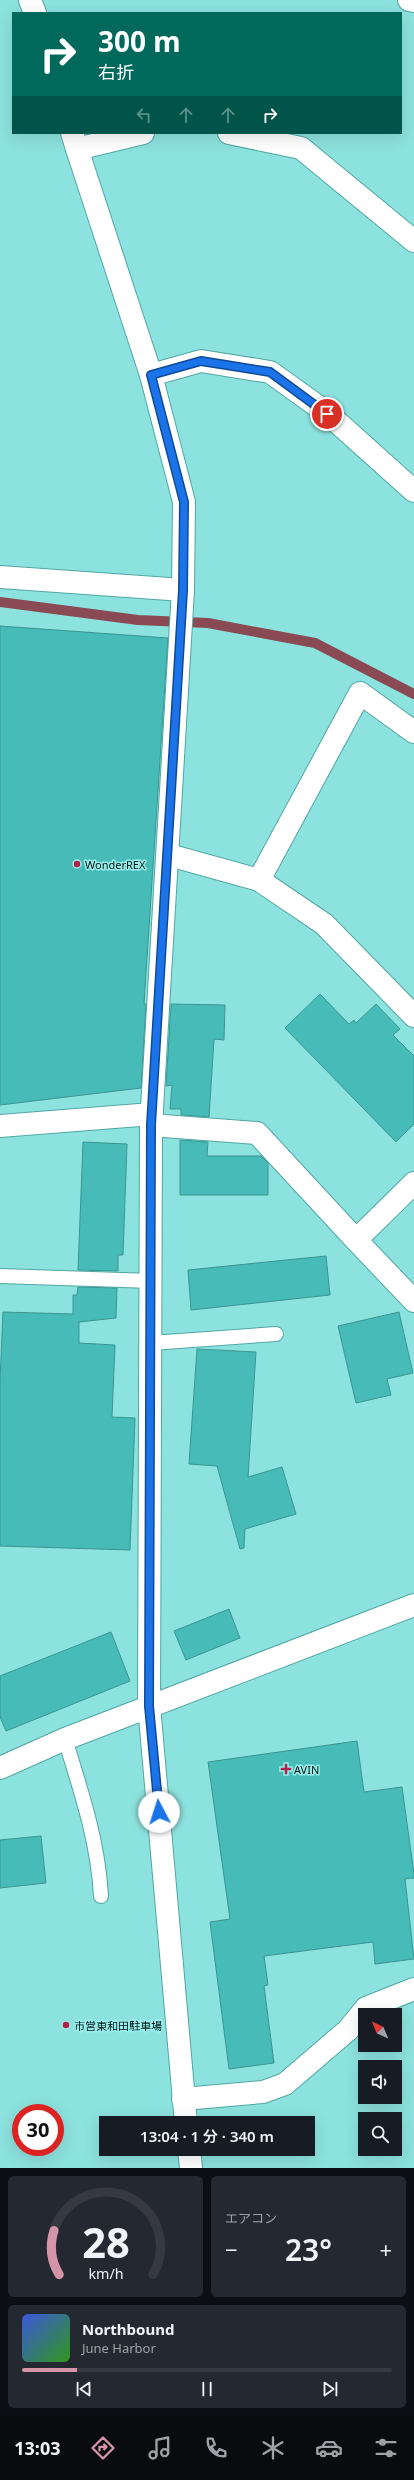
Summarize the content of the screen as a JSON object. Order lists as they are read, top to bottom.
{
  "places": {
    "other": ["WonderREX", "市営東和田駐車場"],
    "health": ["AVIN"]
  },
  "north": "top left",
  "page": {
    "turn": ["300 m", "右折"],
    "limit": "30",
    "trip": "13:04 · 1 分 · 340 m",
    "tile": "エアコン",
    "heat": ["−", "23°", "+"],
    "song": ["Northbound", "June Harbor"],
    "tabs": "13:03",
    "gauge": ["28", "km/h"]
  }
}
